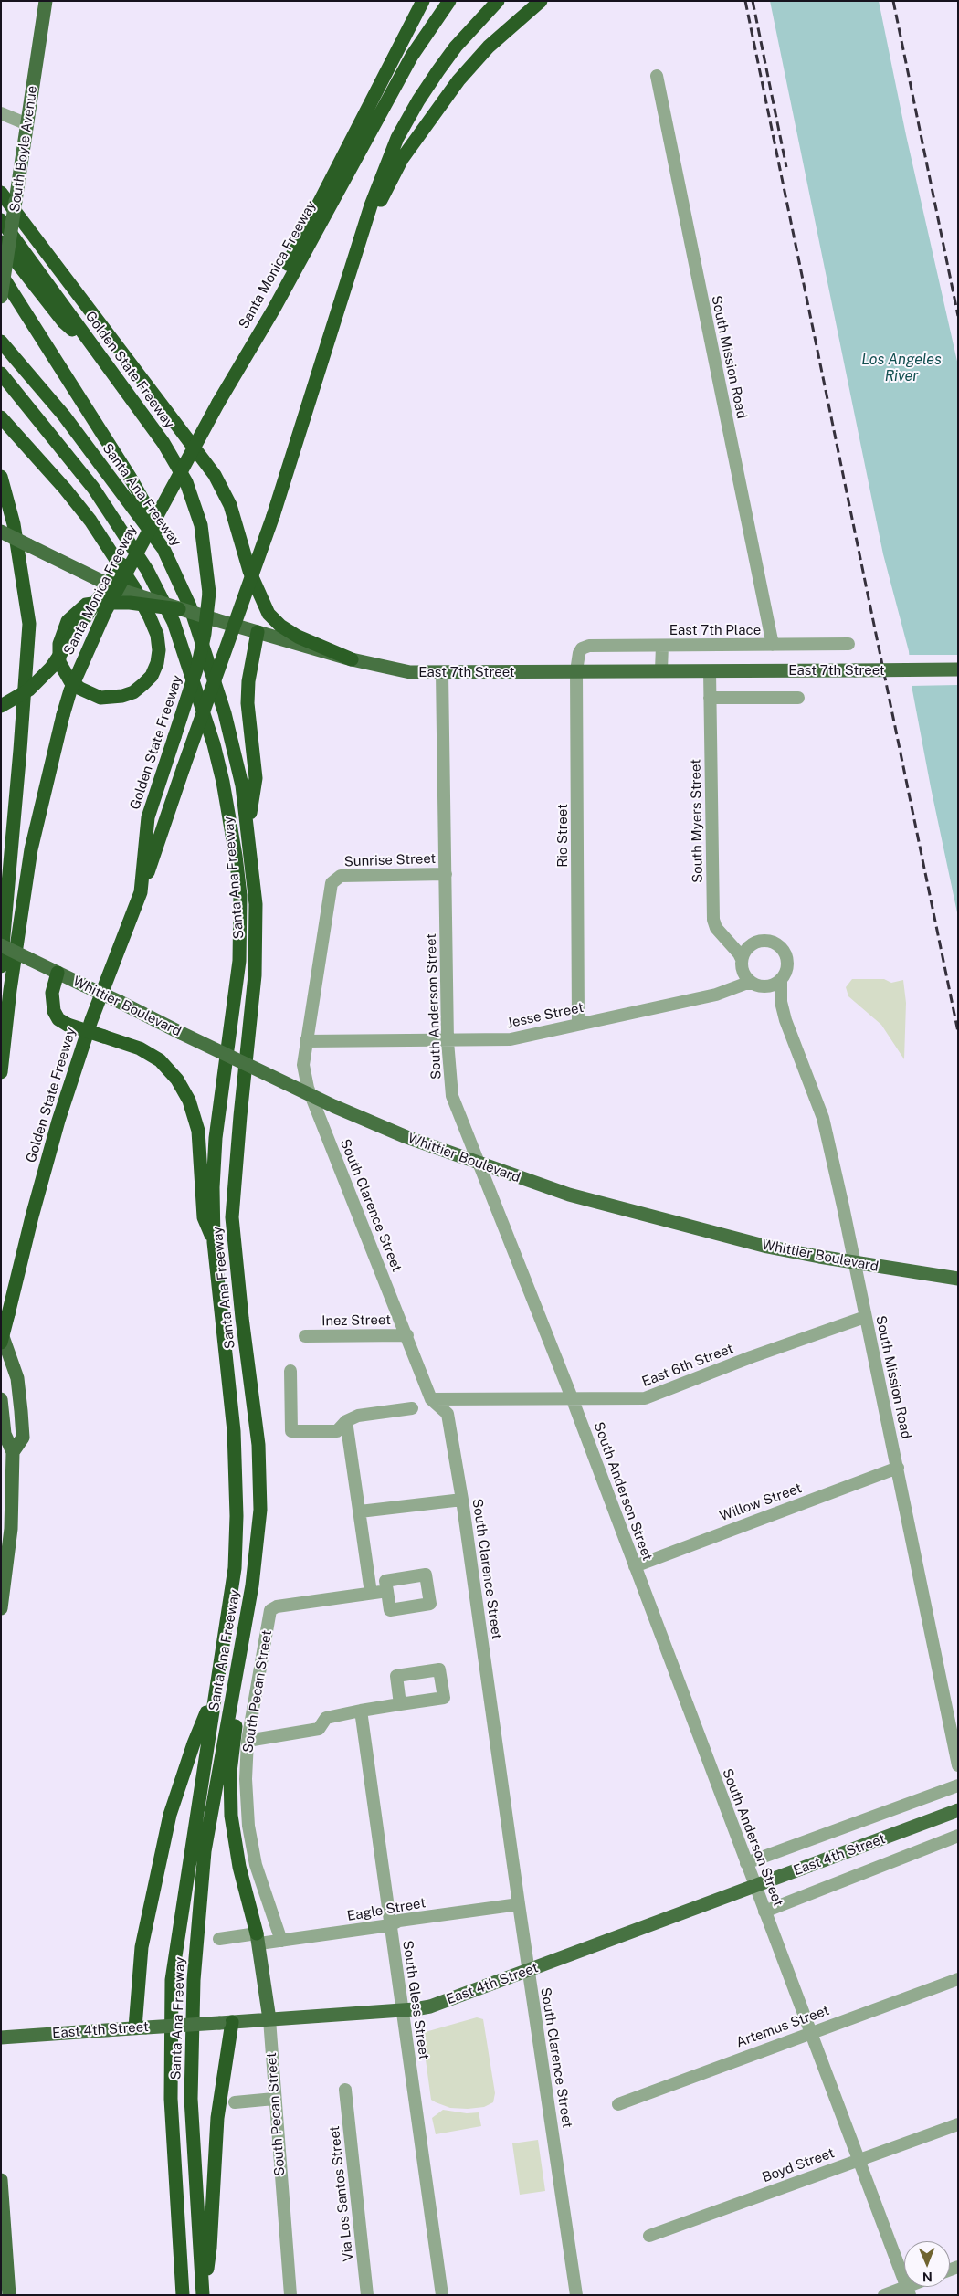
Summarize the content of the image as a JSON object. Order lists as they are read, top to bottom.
{
  "streets": {
    "highway": ["Santa Monica Freeway", "Golden State Freeway", "Santa Ana Freeway"],
    "main road": [
      "South Boyle Avenue",
      "East 7th Street",
      "Whittier Boulevard",
      "South Pecan Street",
      "East 4th Street"
    ],
    "street": [
      "South Mission Road",
      "East 7th Place",
      "South Myers Street",
      "Rio Street",
      "Sunrise Street",
      "South Anderson Street",
      "Jesse Street",
      "South Clarence Street",
      "Inez Street",
      "East 6th Street",
      "Willow Street",
      "Eagle Street",
      "South Gless Street",
      "Artemus Street",
      "Boyd Street",
      "Via Los Santos Street"
    ]
  },
  "crossings": [
    ["South Mission Road", "East 7th Place"],
    ["South Mission Road", "South Myers Street"],
    ["South Mission Road", "Jesse Street"],
    ["South Mission Road", "East 6th Street"],
    ["South Mission Road", "Willow Street"],
    ["East 7th Place", "Rio Street"],
    ["East 7th Street", "South Myers Street"],
    ["East 7th Street", "Rio Street"],
    ["East 7th Street", "South Anderson Street"],
    ["South Myers Street", "Jesse Street"],
    ["Rio Street", "Jesse Street"],
    ["Sunrise Street", "South Anderson Street"],
    ["Sunrise Street", "South Clarence Street"],
    ["South Anderson Street", "Jesse Street"],
    ["South Anderson Street", "East 6th Street"],
    ["South Anderson Street", "Willow Street"],
    ["South Anderson Street", "East 4th Street"],
    ["South Anderson Street", "Artemus Street"],
    ["South Anderson Street", "Boyd Street"],
    ["Jesse Street", "South Clarence Street"],
    ["South Clarence Street", "Inez Street"],
    ["South Clarence Street", "East 6th Street"],
    ["South Clarence Street", "East 4th Street"],
    ["South Clarence Street", "Eagle Street"],
    ["South Pecan Street", "East 4th Street"],
    ["South Pecan Street", "Eagle Street"],
    ["East 4th Street", "South Gless Street"],
    ["Eagle Street", "South Gless Street"]
  ],
  "water": ["Los Angeles River"],
  "north": "bottom"
}
